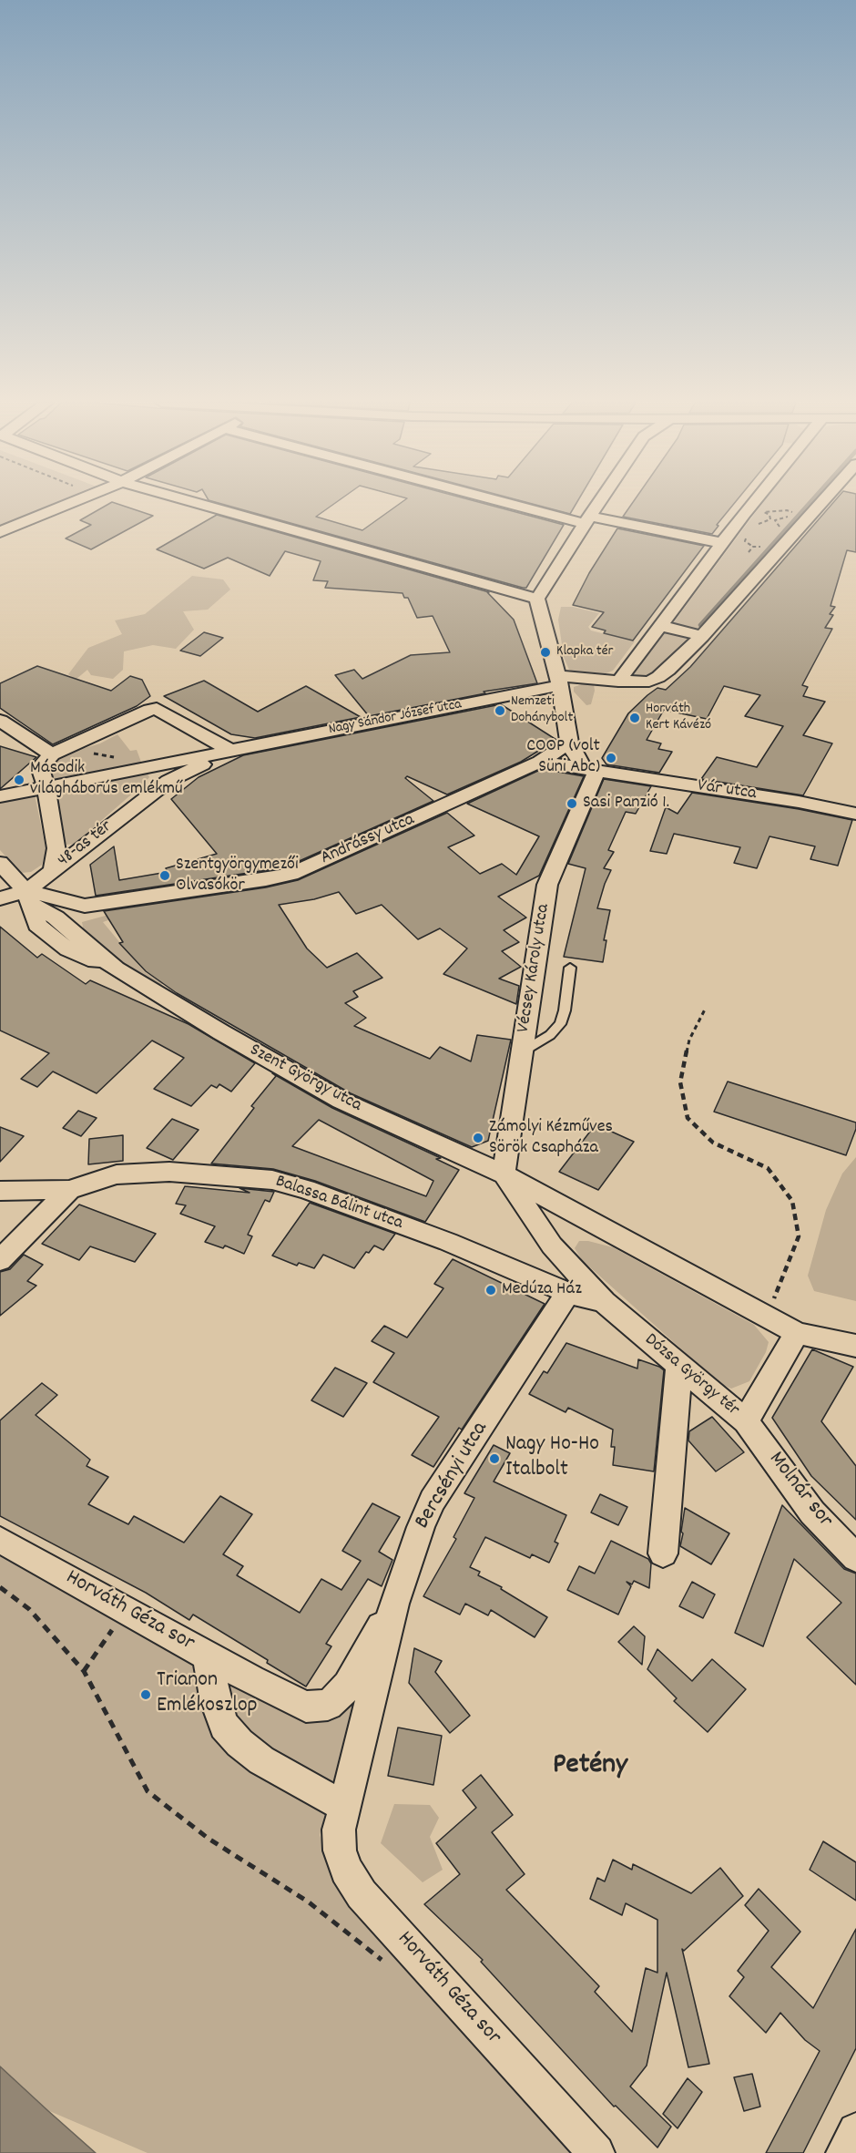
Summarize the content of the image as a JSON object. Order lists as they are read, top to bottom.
{
  "streets": {
    "street": [
      "Nagy Sándor József utca",
      "Vár utca",
      "Andrássy utca",
      "48-as tér",
      "Vécsey Károly utca",
      "Szent György utca",
      "Balassa Bálint utca",
      "Dózsa György tér",
      "Bercsényi utca",
      "Molnár sor",
      "Horváth Géza sor"
    ]
  },
  "crossings": [
    ["Nagy Sándor József utca", "48-as tér"],
    ["Vár utca", "Vécsey Károly utca"],
    ["Andrássy utca", "48-as tér"],
    ["Andrássy utca", "Szent György utca"],
    ["48-as tér", "Szent György utca"],
    ["Vécsey Károly utca", "Szent György utca"],
    ["Vécsey Károly utca", "Dózsa György tér"],
    ["Szent György utca", "Dózsa György tér"],
    ["Balassa Bálint utca", "Bercsényi utca"],
    ["Dózsa György tér", "Molnár sor"],
    ["Bercsényi utca", "Horváth Géza sor"]
  ],
  "districts": ["Petény"],
  "places": [
    "Klapka tér",
    "Nemzeti Dohánybolt",
    "Horváth Kert Kávézó",
    "COOP (volt Süni Abc)",
    "Második világháborús emlékmű",
    "Sasi Panzió 1.",
    "Szentgyörgymezői Olvasókör",
    "Zámolyi Kézműves Sörök Csapháza",
    "Medúza Ház",
    "Nagy Ho-Ho Italbolt",
    "Trianon Emlékoszlop"
  ]
}
